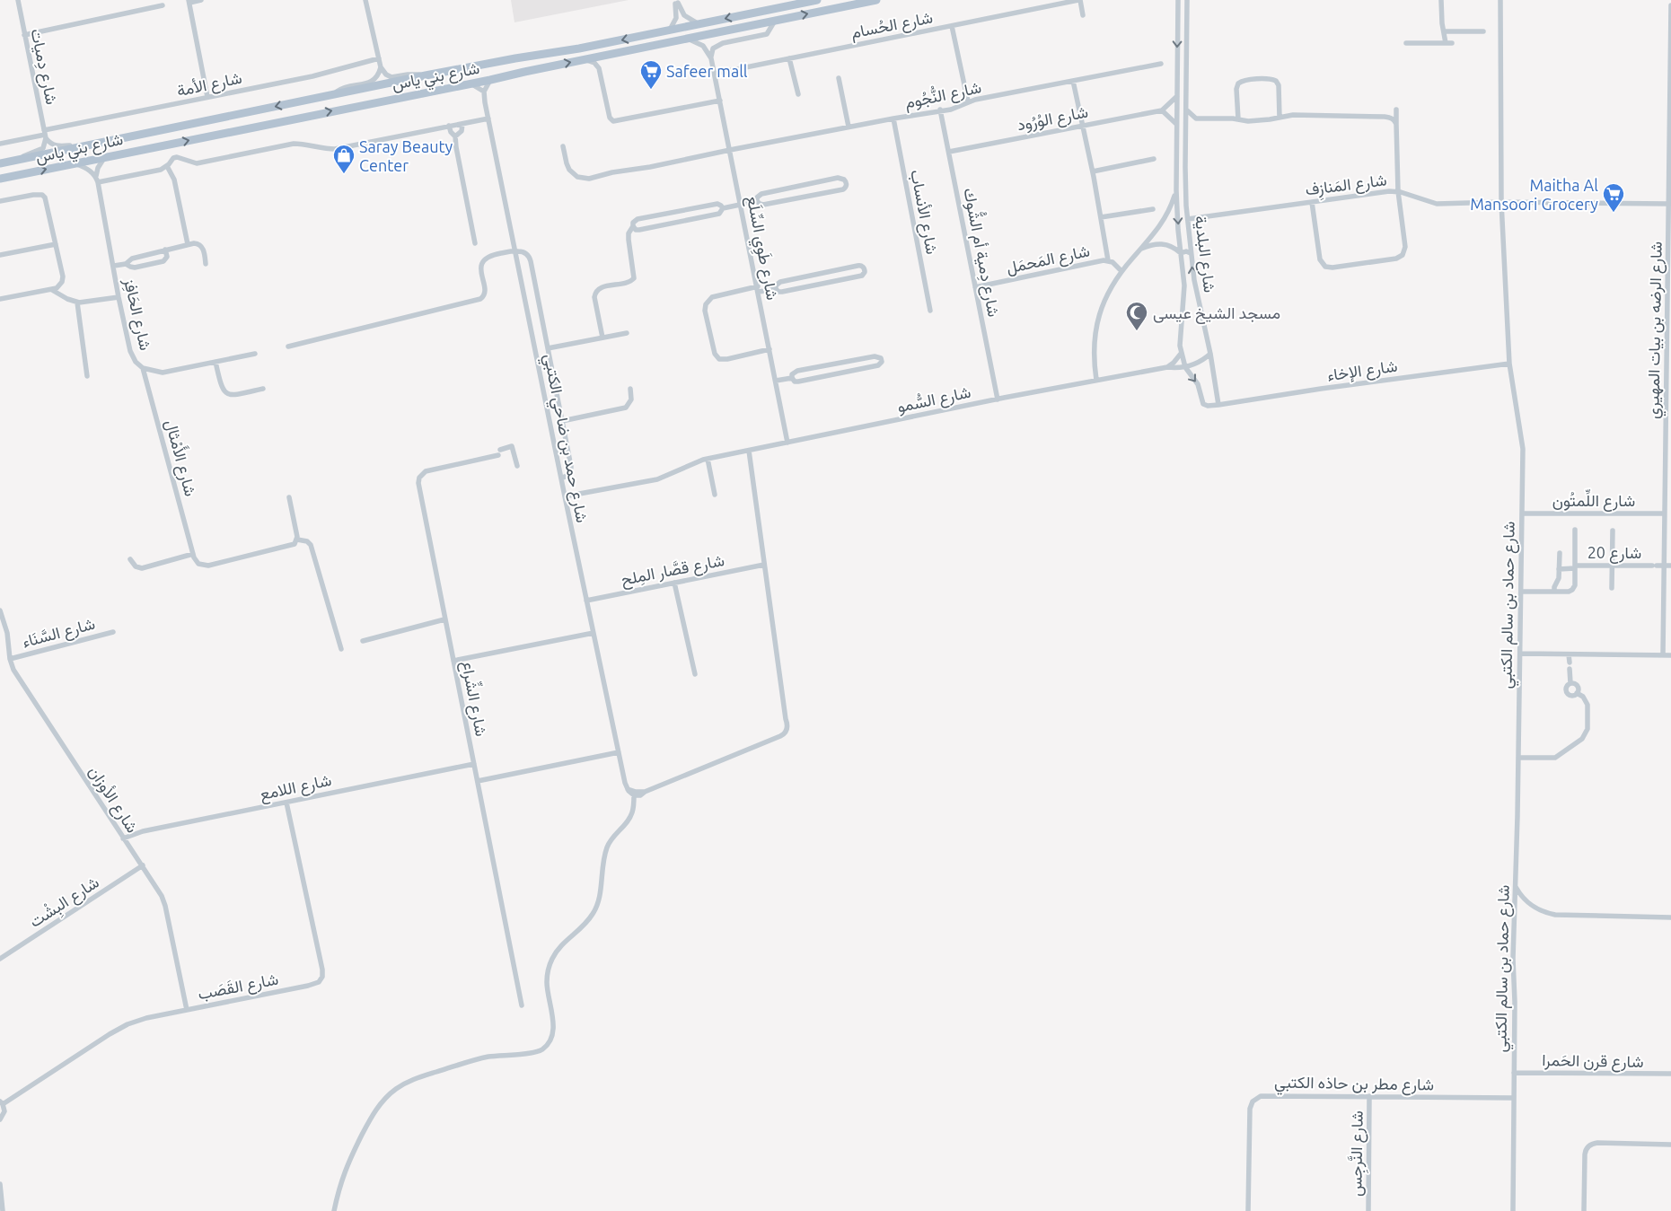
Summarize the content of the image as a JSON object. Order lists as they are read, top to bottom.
{
  "streets": {
    "main road": ["شارع بني ياس"],
    "street": [
      "شارع الحُسام",
      "شارع دِميات",
      "شارع الأمة",
      "شارع النُّجُوم",
      "شارع الوُرُود",
      "شارع المَنازِف",
      "شارع الأنساب",
      "شارع طَوِي السِّلَع",
      "شارع دِمية أم الشُّوك",
      "شارع البلدية",
      "شارع المَحمَل",
      "شارع الحَافِز",
      "شارع الرضه بن بيات المهيري",
      "شارع الإخاء",
      "شارع السُّمو",
      "شارع حمد بن ضاحي الكتبي",
      "شارع الأَمْثال",
      "شارع اللِّمتُون",
      "شارع 20",
      "شارع قصَّار المِلح",
      "شارع حماد بن سالم الكتبي",
      "شارع السَّنَاء",
      "شارع الشِّراع",
      "شارع اللامع",
      "شارع الأوزان",
      "شارع البِشْت",
      "شارع القَصَب",
      "شارع قرن الحَمرا",
      "شارع مطر بن حاذه الكتبي",
      "شارع النَّرجِس"
    ]
  },
  "crossings": [
    ["شارع الحُسام", "شارع طَوِي السِّلَع"],
    ["شارع دِميات", "شارع الأمة"],
    ["شارع بني ياس", "شارع طَوِي السِّلَع"],
    ["شارع النُّجُوم", "شارع الأنساب"],
    ["شارع النُّجُوم", "شارع طَوِي السِّلَع"],
    ["شارع النُّجُوم", "شارع دِمية أم الشُّوك"],
    ["شارع الوُرُود", "شارع دِمية أم الشُّوك"],
    ["شارع المَنازِف", "شارع البلدية"],
    ["شارع المَنازِف", "شارع الرضه بن بيات المهيري"],
    ["شارع المَنازِف", "شارع حماد بن سالم الكتبي"],
    ["شارع طَوِي السِّلَع", "شارع السُّمو"],
    ["شارع دِمية أم الشُّوك", "شارع المَحمَل"],
    ["شارع دِمية أم الشُّوك", "شارع السُّمو"],
    ["شارع البلدية", "شارع الإخاء"],
    ["شارع البلدية", "شارع السُّمو"],
    ["شارع الحَافِز", "شارع الأَمْثال"],
    ["شارع الرضه بن بيات المهيري", "شارع اللِّمتُون"],
    ["شارع الرضه بن بيات المهيري", "شارع 20"],
    ["شارع الإخاء", "شارع حماد بن سالم الكتبي"],
    ["شارع السُّمو", "شارع حمد بن ضاحي الكتبي"],
    ["شارع حمد بن ضاحي الكتبي", "شارع قصَّار المِلح"],
    ["شارع اللِّمتُون", "شارع حماد بن سالم الكتبي"],
    ["شارع حماد بن سالم الكتبي", "شارع قرن الحَمرا"],
    ["شارع حماد بن سالم الكتبي", "شارع مطر بن حاذه الكتبي"],
    ["شارع السَّنَاء", "شارع الأوزان"],
    ["شارع الشِّراع", "شارع اللامع"],
    ["شارع اللامع", "شارع الأوزان"],
    ["شارع اللامع", "شارع القَصَب"],
    ["شارع الأوزان", "شارع البِشْت"],
    ["شارع الأوزان", "شارع القَصَب"],
    ["شارع مطر بن حاذه الكتبي", "شارع النَّرجِس"]
  ],
  "places": {
    "supermarket": ["Safeer mall", "Maitha Al Mansoori Grocery"],
    "shop": ["Saray Beauty Center"],
    "mosque": ["مسجد الشيخ عيسى"]
  }
}
